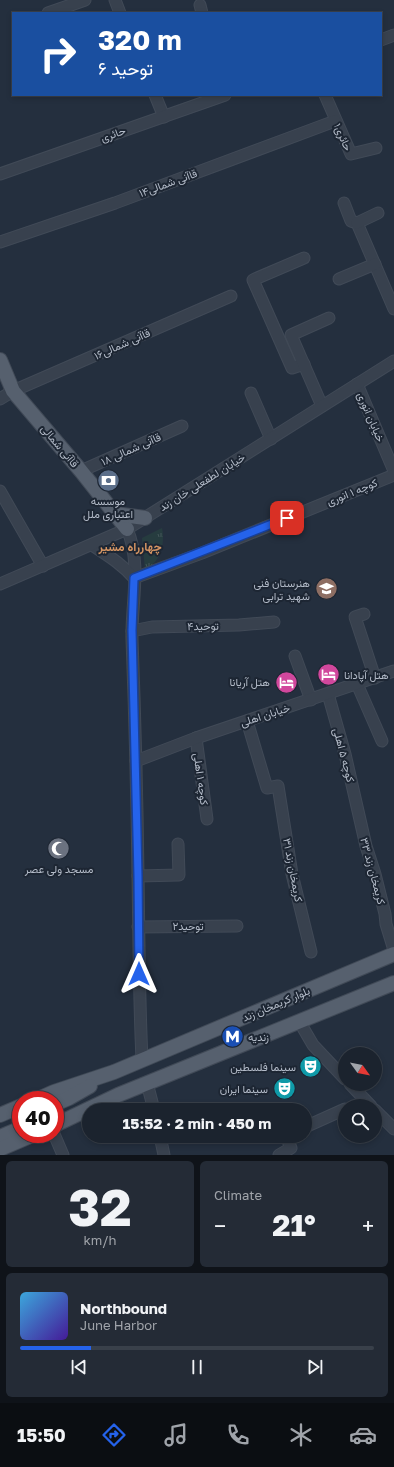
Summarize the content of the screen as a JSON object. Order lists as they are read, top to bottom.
{
  "streets": {
    "main road": ["قاآنی شمالی", "بلوار کریمخان زند"],
    "street": [
      "حائری",
      "حائری۱",
      "قاآنی شمالی۱۴",
      "قاآنی شمالی۱۶",
      "خیابان انوری",
      "۱۸ قاآنی شمالی",
      "خیابان لطفعلی خان زند",
      "کوچه ۱ انوری",
      "توحید۴",
      "خیابان اهلی",
      "کوچه ۵ اهلی",
      "کوچه ۱ اهلی",
      "کریمخان زند ۳۱",
      "کریمخان زند ۳۳",
      "توحید۲"
    ]
  },
  "crossings": [
    ["حائری۱", "قاآنی شمالی۱۴"],
    ["قاآنی شمالی۱۶", "قاآنی شمالی"],
    ["خیابان انوری", "خیابان لطفعلی خان زند"],
    ["قاآنی شمالی", "۱۸ قاآنی شمالی"],
    ["قاآنی شمالی", "خیابان لطفعلی خان زند"],
    ["خیابان اهلی", "کوچه ۵ اهلی"],
    ["خیابان اهلی", "کوچه ۱ اهلی"],
    ["خیابان اهلی", "کریمخان زند ۳۱"],
    ["کوچه ۵ اهلی", "کریمخان زند ۳۳"]
  ],
  "districts": ["چهارراه مشیر"],
  "places": {
    "bank": ["موسسه اعتباری ملل"],
    "school or university": ["هنرستان فنی شهید ترابی"],
    "hotel": ["هتل آپادانا", "هتل آریانا"],
    "mosque": ["مسجد ولی عصر"],
    "metro station": ["زندیه"],
    "theatre": ["سینما فلسطین", "سینما ایران"]
  },
  "north": "bottom right",
  "page": {
    "turn": ["320 m", "۶ توحید"],
    "limit": "40",
    "trip": "15:52 · 2 min · 450 m",
    "tile": [
      ["32", "km/h"],
      "Climate"
    ],
    "heat": ["−", "21°", "+"],
    "song": ["Northbound", "June Harbor"],
    "tabs": "15:50"
  }
}
